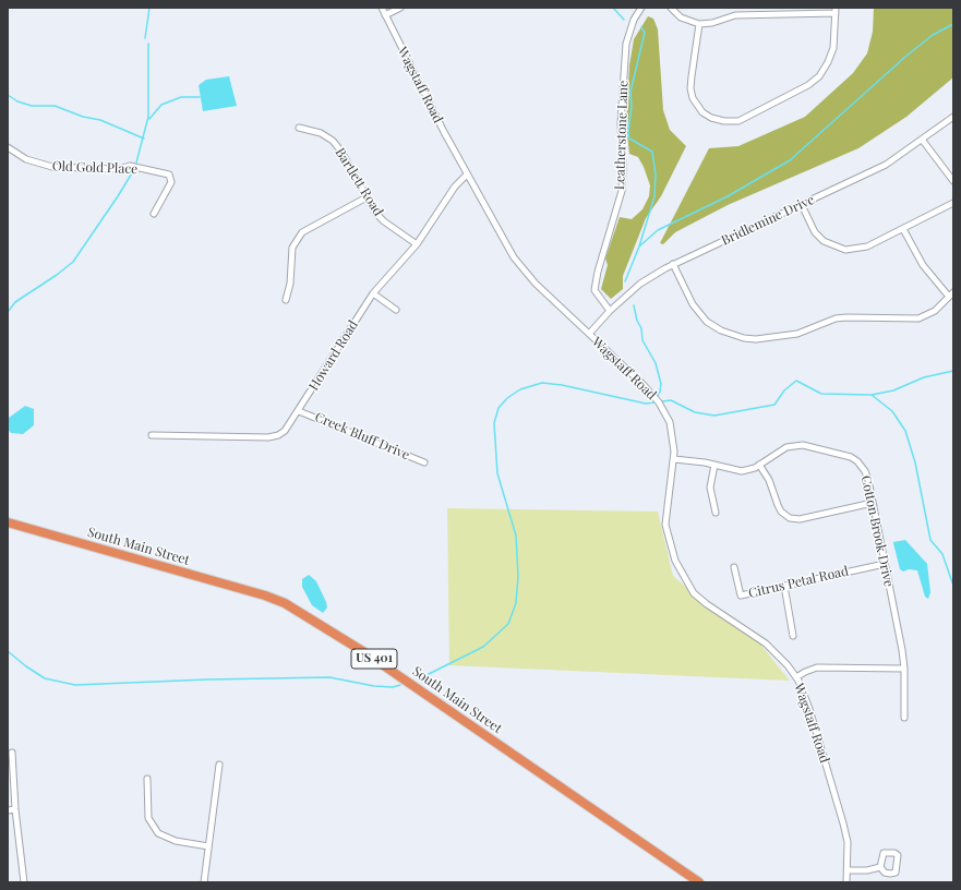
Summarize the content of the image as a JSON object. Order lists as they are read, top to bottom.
{
  "streets": {
    "highway": ["South Main Street", "US 401"],
    "street": [
      "Wagstaff Road",
      "Leatherstone Lane",
      "Old Gold Place",
      "Bartlett Road",
      "Bridlemine Drive",
      "Howard Road",
      "Creek Bluff Drive",
      "Cotton Brook Drive",
      "Citrus Petal Road"
    ]
  },
  "crossings": [
    ["Wagstaff Road", "Bridlemine Drive"],
    ["Wagstaff Road", "Howard Road"],
    ["Wagstaff Road", "Cotton Brook Drive"],
    ["Leatherstone Lane", "Bridlemine Drive"],
    ["Bartlett Road", "Howard Road"],
    ["Howard Road", "Creek Bluff Drive"],
    ["Cotton Brook Drive", "Citrus Petal Road"]
  ]
}
